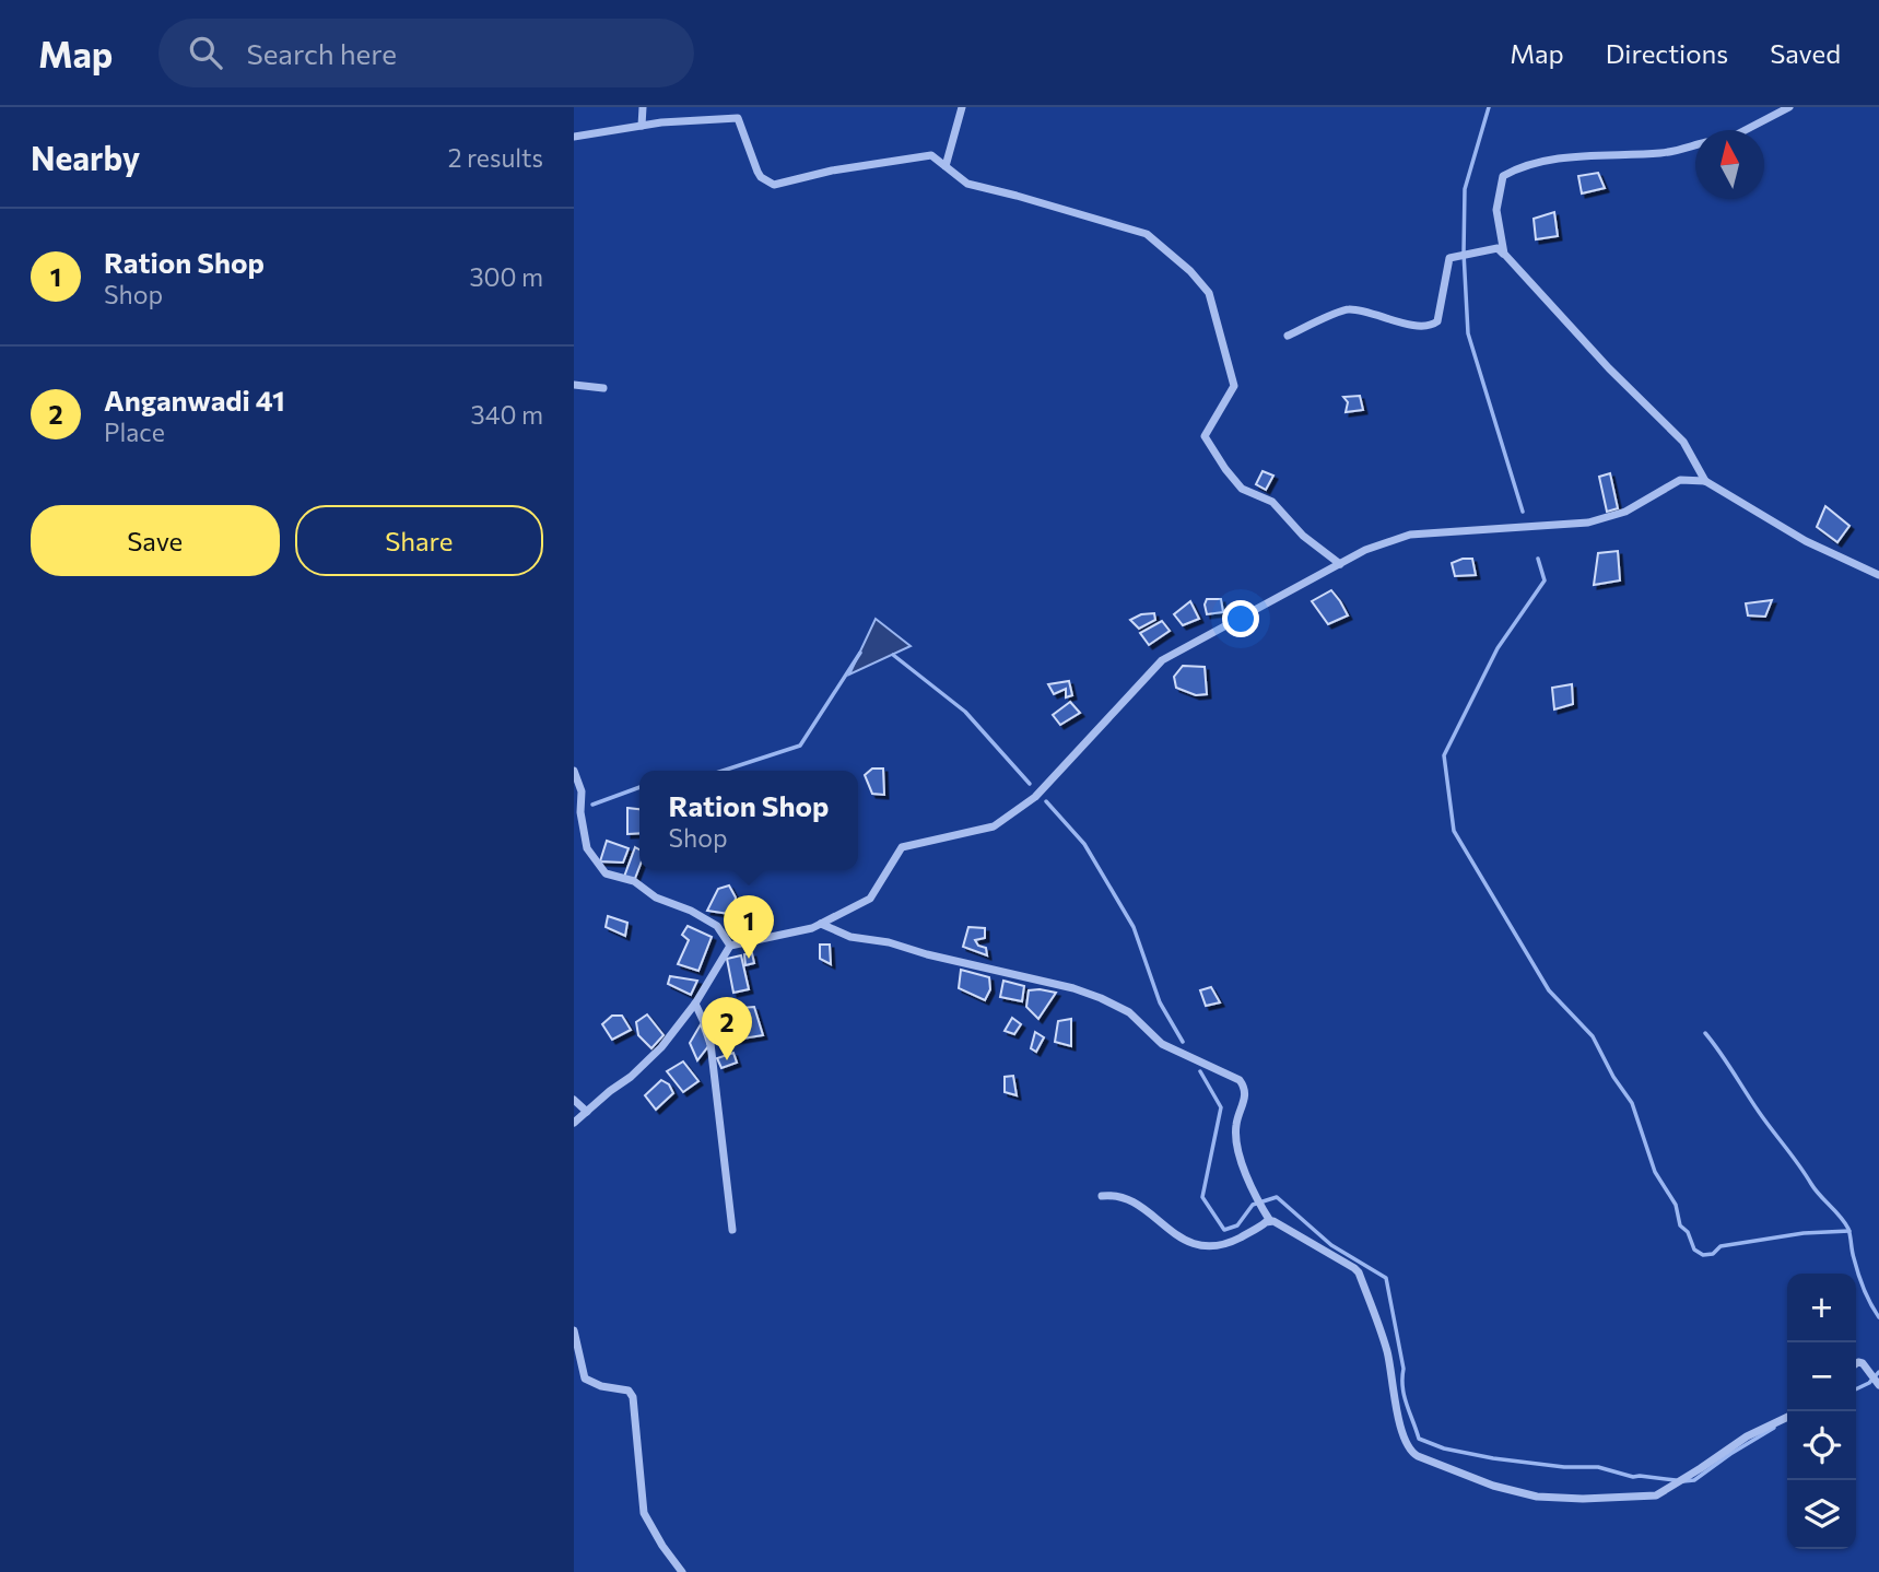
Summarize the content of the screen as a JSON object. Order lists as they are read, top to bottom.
{
  "north": "top",
  "page": {
    "header": "Map",
    "search": "Search here",
    "nav": ["Map", "Directions", "Saved"],
    "heading": ["Nearby", "2 results"],
    "list": [
      {
        "mark": "1",
        "name": "Ration Shop",
        "note": "Shop",
        "value": "300 m"
      },
      {
        "mark": "2",
        "name": "Anganwadi 41",
        "note": "Place",
        "value": "340 m"
      }
    ],
    "buttons": ["Save", "Share"],
    "popup": ["Ration Shop", "Shop"],
    "pins": ["1", "2"],
    "map_buttons": ["+", "−"]
  }
}
